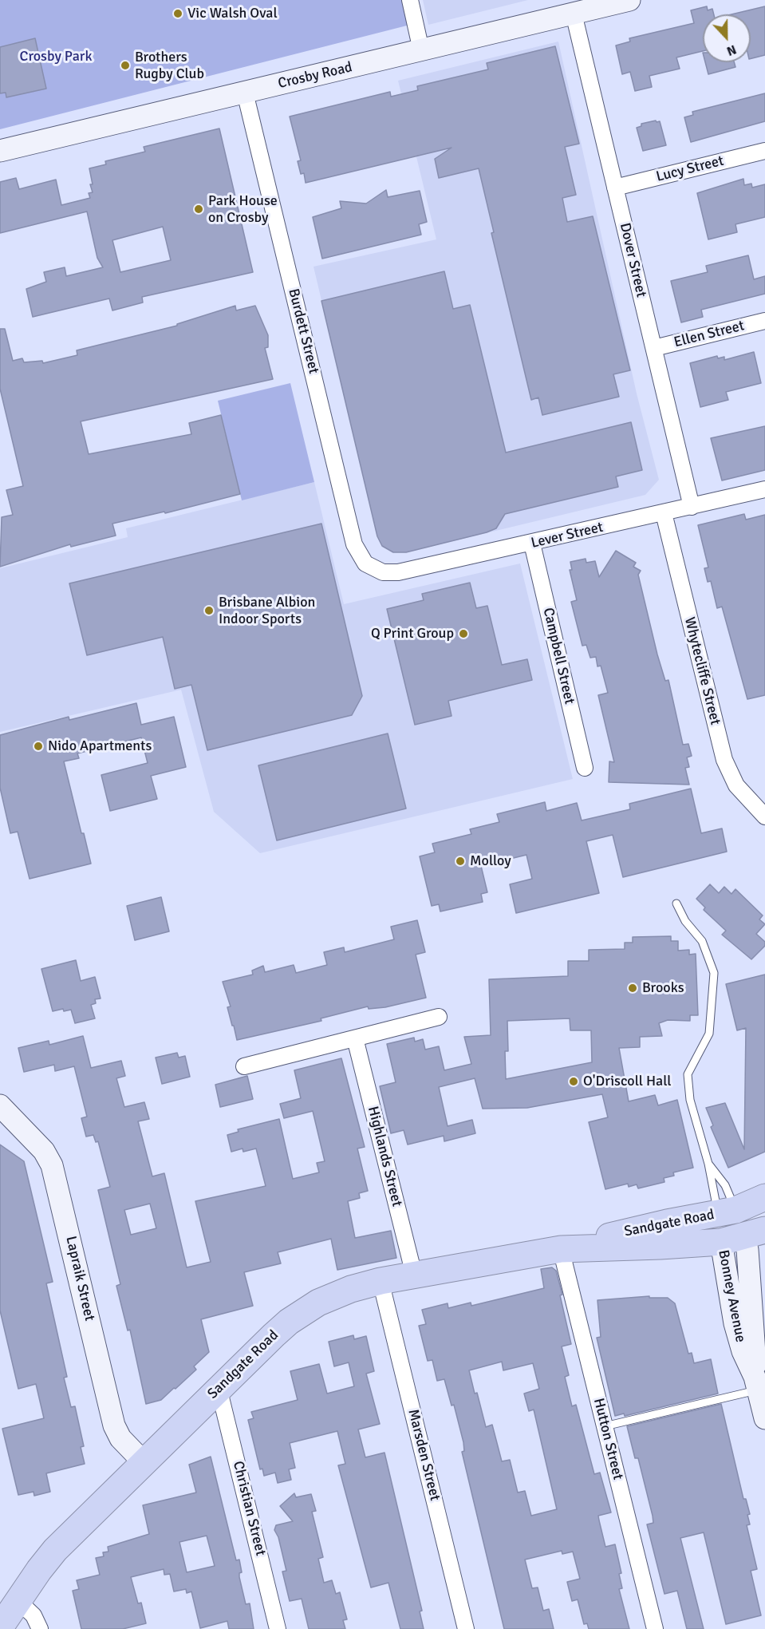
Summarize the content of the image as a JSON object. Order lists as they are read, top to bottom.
{
  "streets": {
    "highway": ["Sandgate Road"],
    "street": [
      "Crosby Road",
      "Lucy Street",
      "Dover Street",
      "Burdett Street",
      "Ellen Street",
      "Lever Street",
      "Campbell Street",
      "Whytecliffe Street",
      "Highlands Street",
      "Lapraik Street",
      "Bonney Avenue",
      "Hutton Street",
      "Marsden Street",
      "Christian Street"
    ]
  },
  "crossings": [
    ["Crosby Road", "Dover Street"],
    ["Crosby Road", "Burdett Street"],
    ["Lucy Street", "Dover Street"],
    ["Dover Street", "Ellen Street"],
    ["Dover Street", "Lever Street"],
    ["Burdett Street", "Lever Street"],
    ["Lever Street", "Campbell Street"],
    ["Lever Street", "Whytecliffe Street"],
    ["Highlands Street", "Sandgate Road"],
    ["Sandgate Road", "Lapraik Street"],
    ["Sandgate Road", "Bonney Avenue"],
    ["Sandgate Road", "Hutton Street"],
    ["Sandgate Road", "Marsden Street"],
    ["Sandgate Road", "Christian Street"]
  ],
  "parks": ["Crosby Park"],
  "places": [
    "Vic Walsh Oval",
    "Brothers Rugby Club",
    "Park House on Crosby",
    "Brisbane Albion Indoor Sports",
    "Q Print Group",
    "Nido Apartments",
    "Molloy",
    "Brooks",
    "O'Driscoll Hall"
  ],
  "north": "bottom"
}
